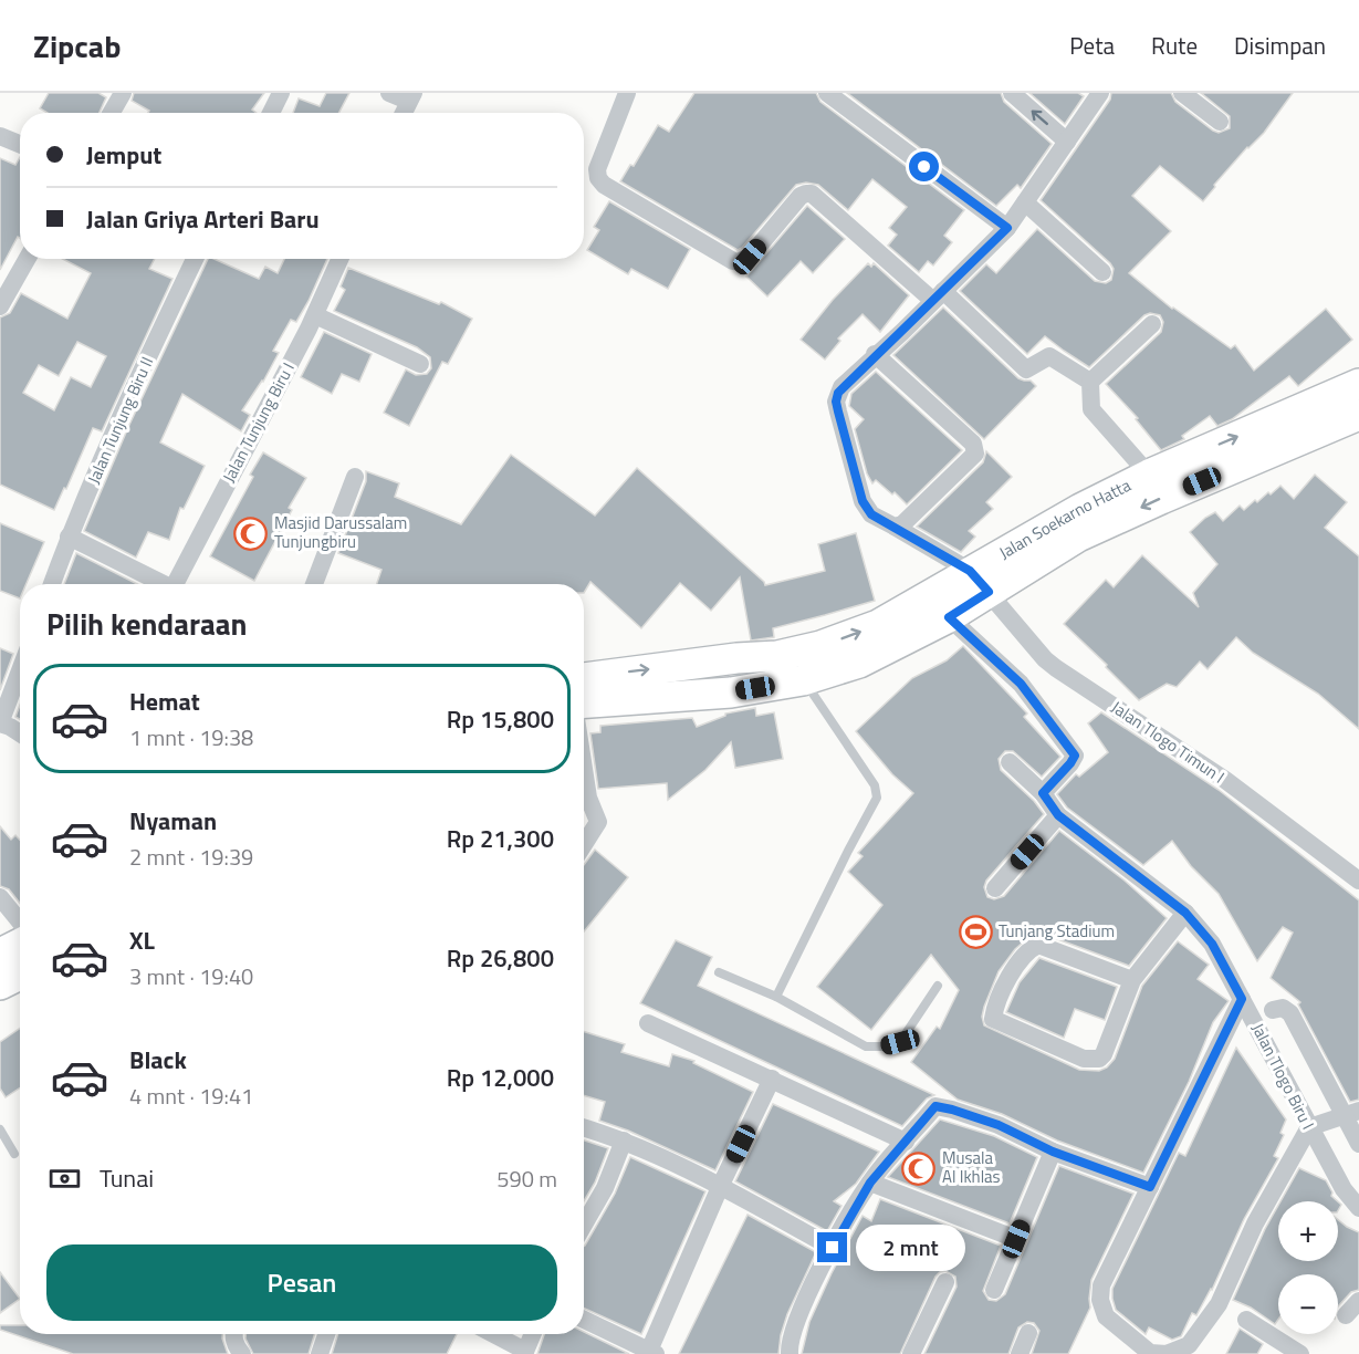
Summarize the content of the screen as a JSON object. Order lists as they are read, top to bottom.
{
  "streets": {
    "main road": ["Jalan Soekarno Hatta"],
    "street": [
      "Jalan Tunjung Biru II",
      "Jalan Tunjung Biru I",
      "Jalan Tlogo Timun I",
      "Jalan Tlogo Biru I"
    ]
  },
  "crossings": [
    ["Jalan Soekarno Hatta", "Jalan Tlogo Timun I"]
  ],
  "places": {
    "mosque": ["Masjid Darussalam Tunjungbiru", "Musala Al Ikhlas"],
    "sports": ["Tunjang Stadium"]
  },
  "page": {
    "header": "Zipcab",
    "nav": ["Peta", "Rute", "Disimpan"],
    "banner": ["Jemput", "Jalan Griya Arteri Baru"],
    "heading": "Pilih kendaraan",
    "list": [
      {
        "name": "Hemat",
        "note": "1 mnt · 19:38",
        "value": "Rp 15,800"
      },
      {
        "name": "Nyaman",
        "note": "2 mnt · 19:39",
        "value": "Rp 21,300"
      },
      {
        "name": "XL",
        "note": "3 mnt · 19:40",
        "value": "Rp 26,800"
      },
      {
        "name": "Black",
        "note": "4 mnt · 19:41",
        "value": "Rp 12,000"
      }
    ],
    "pay": ["Tunai", "590 m"],
    "map_buttons": ["+", "−"],
    "bubble": "2 mnt",
    "buttons": "Pesan"
  }
}
